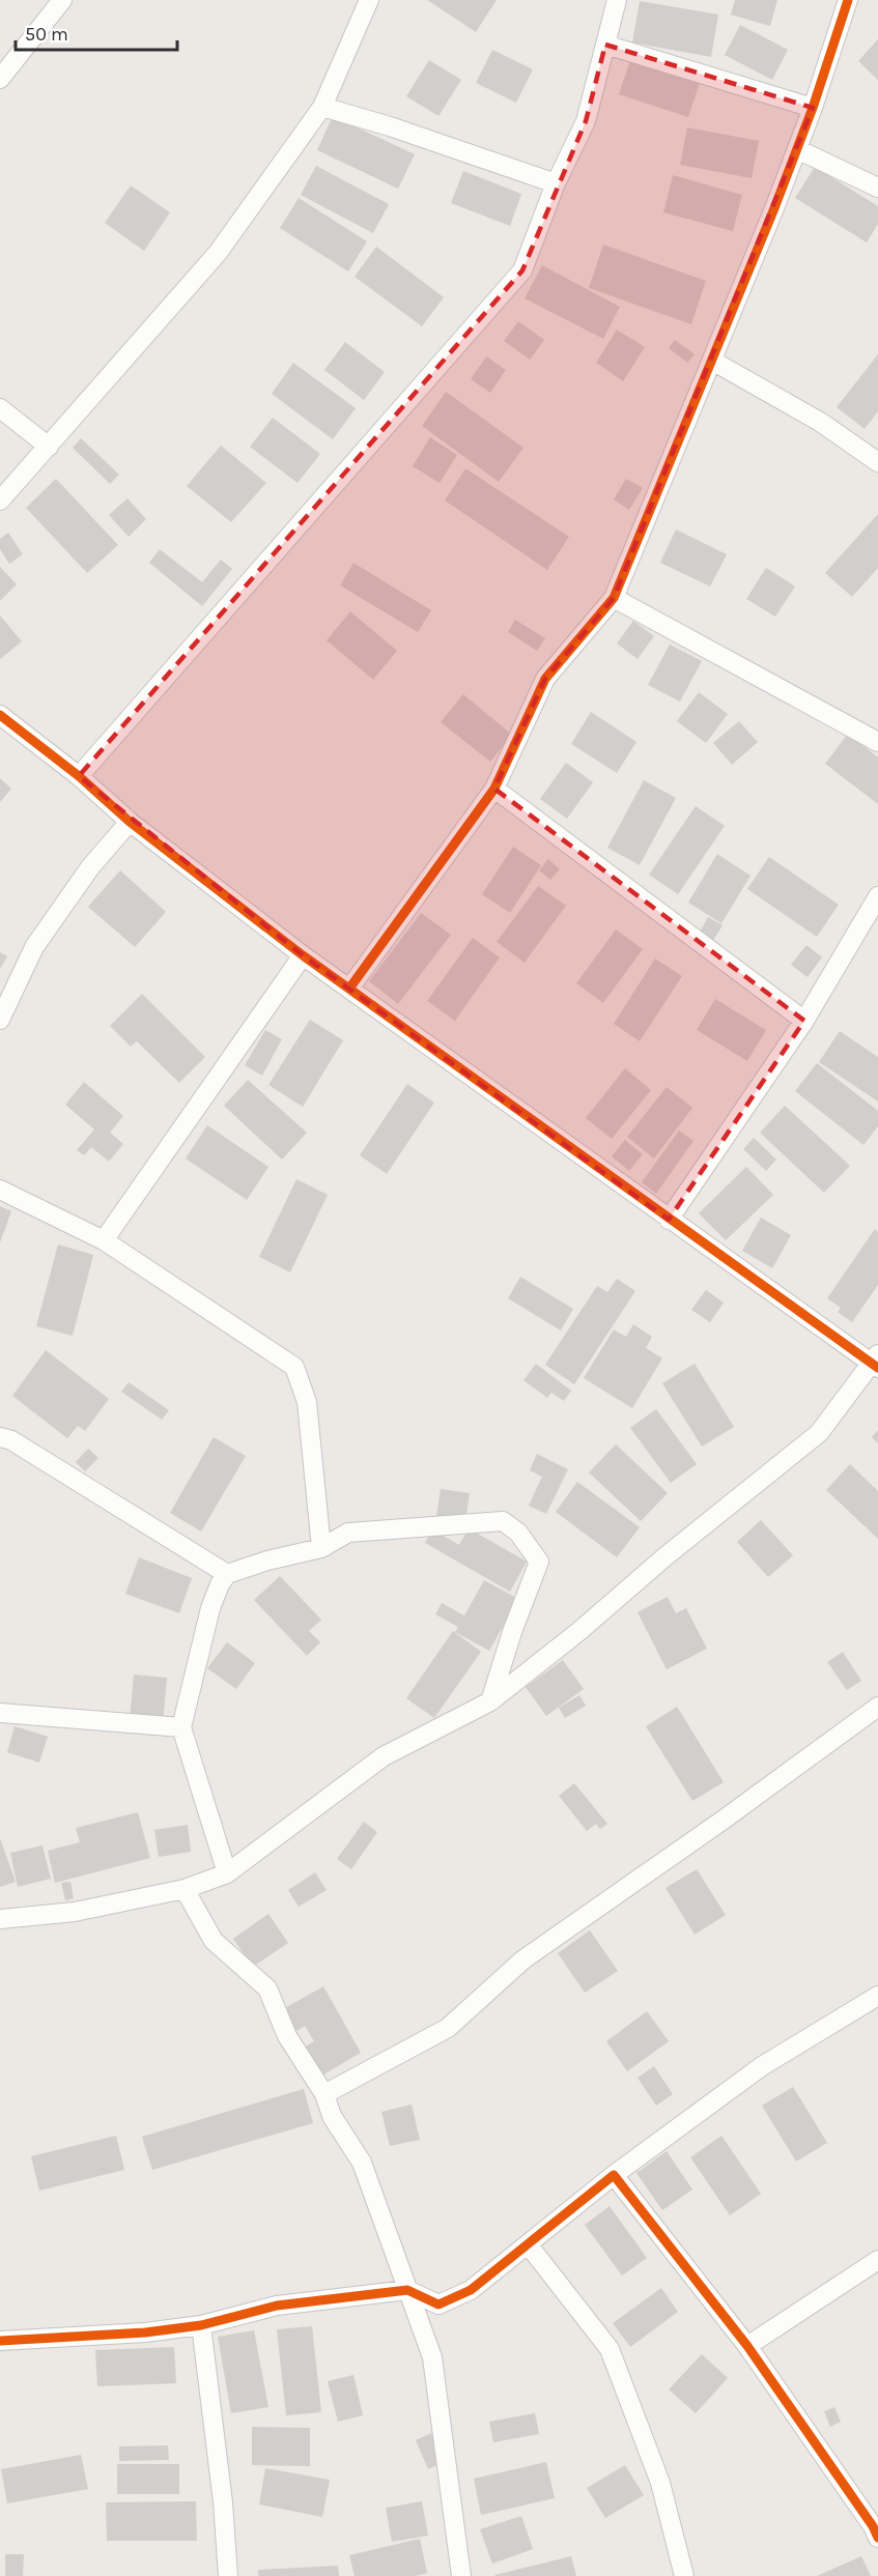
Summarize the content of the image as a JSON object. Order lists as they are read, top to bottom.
{
  "scale_bar": "50 m"
}
